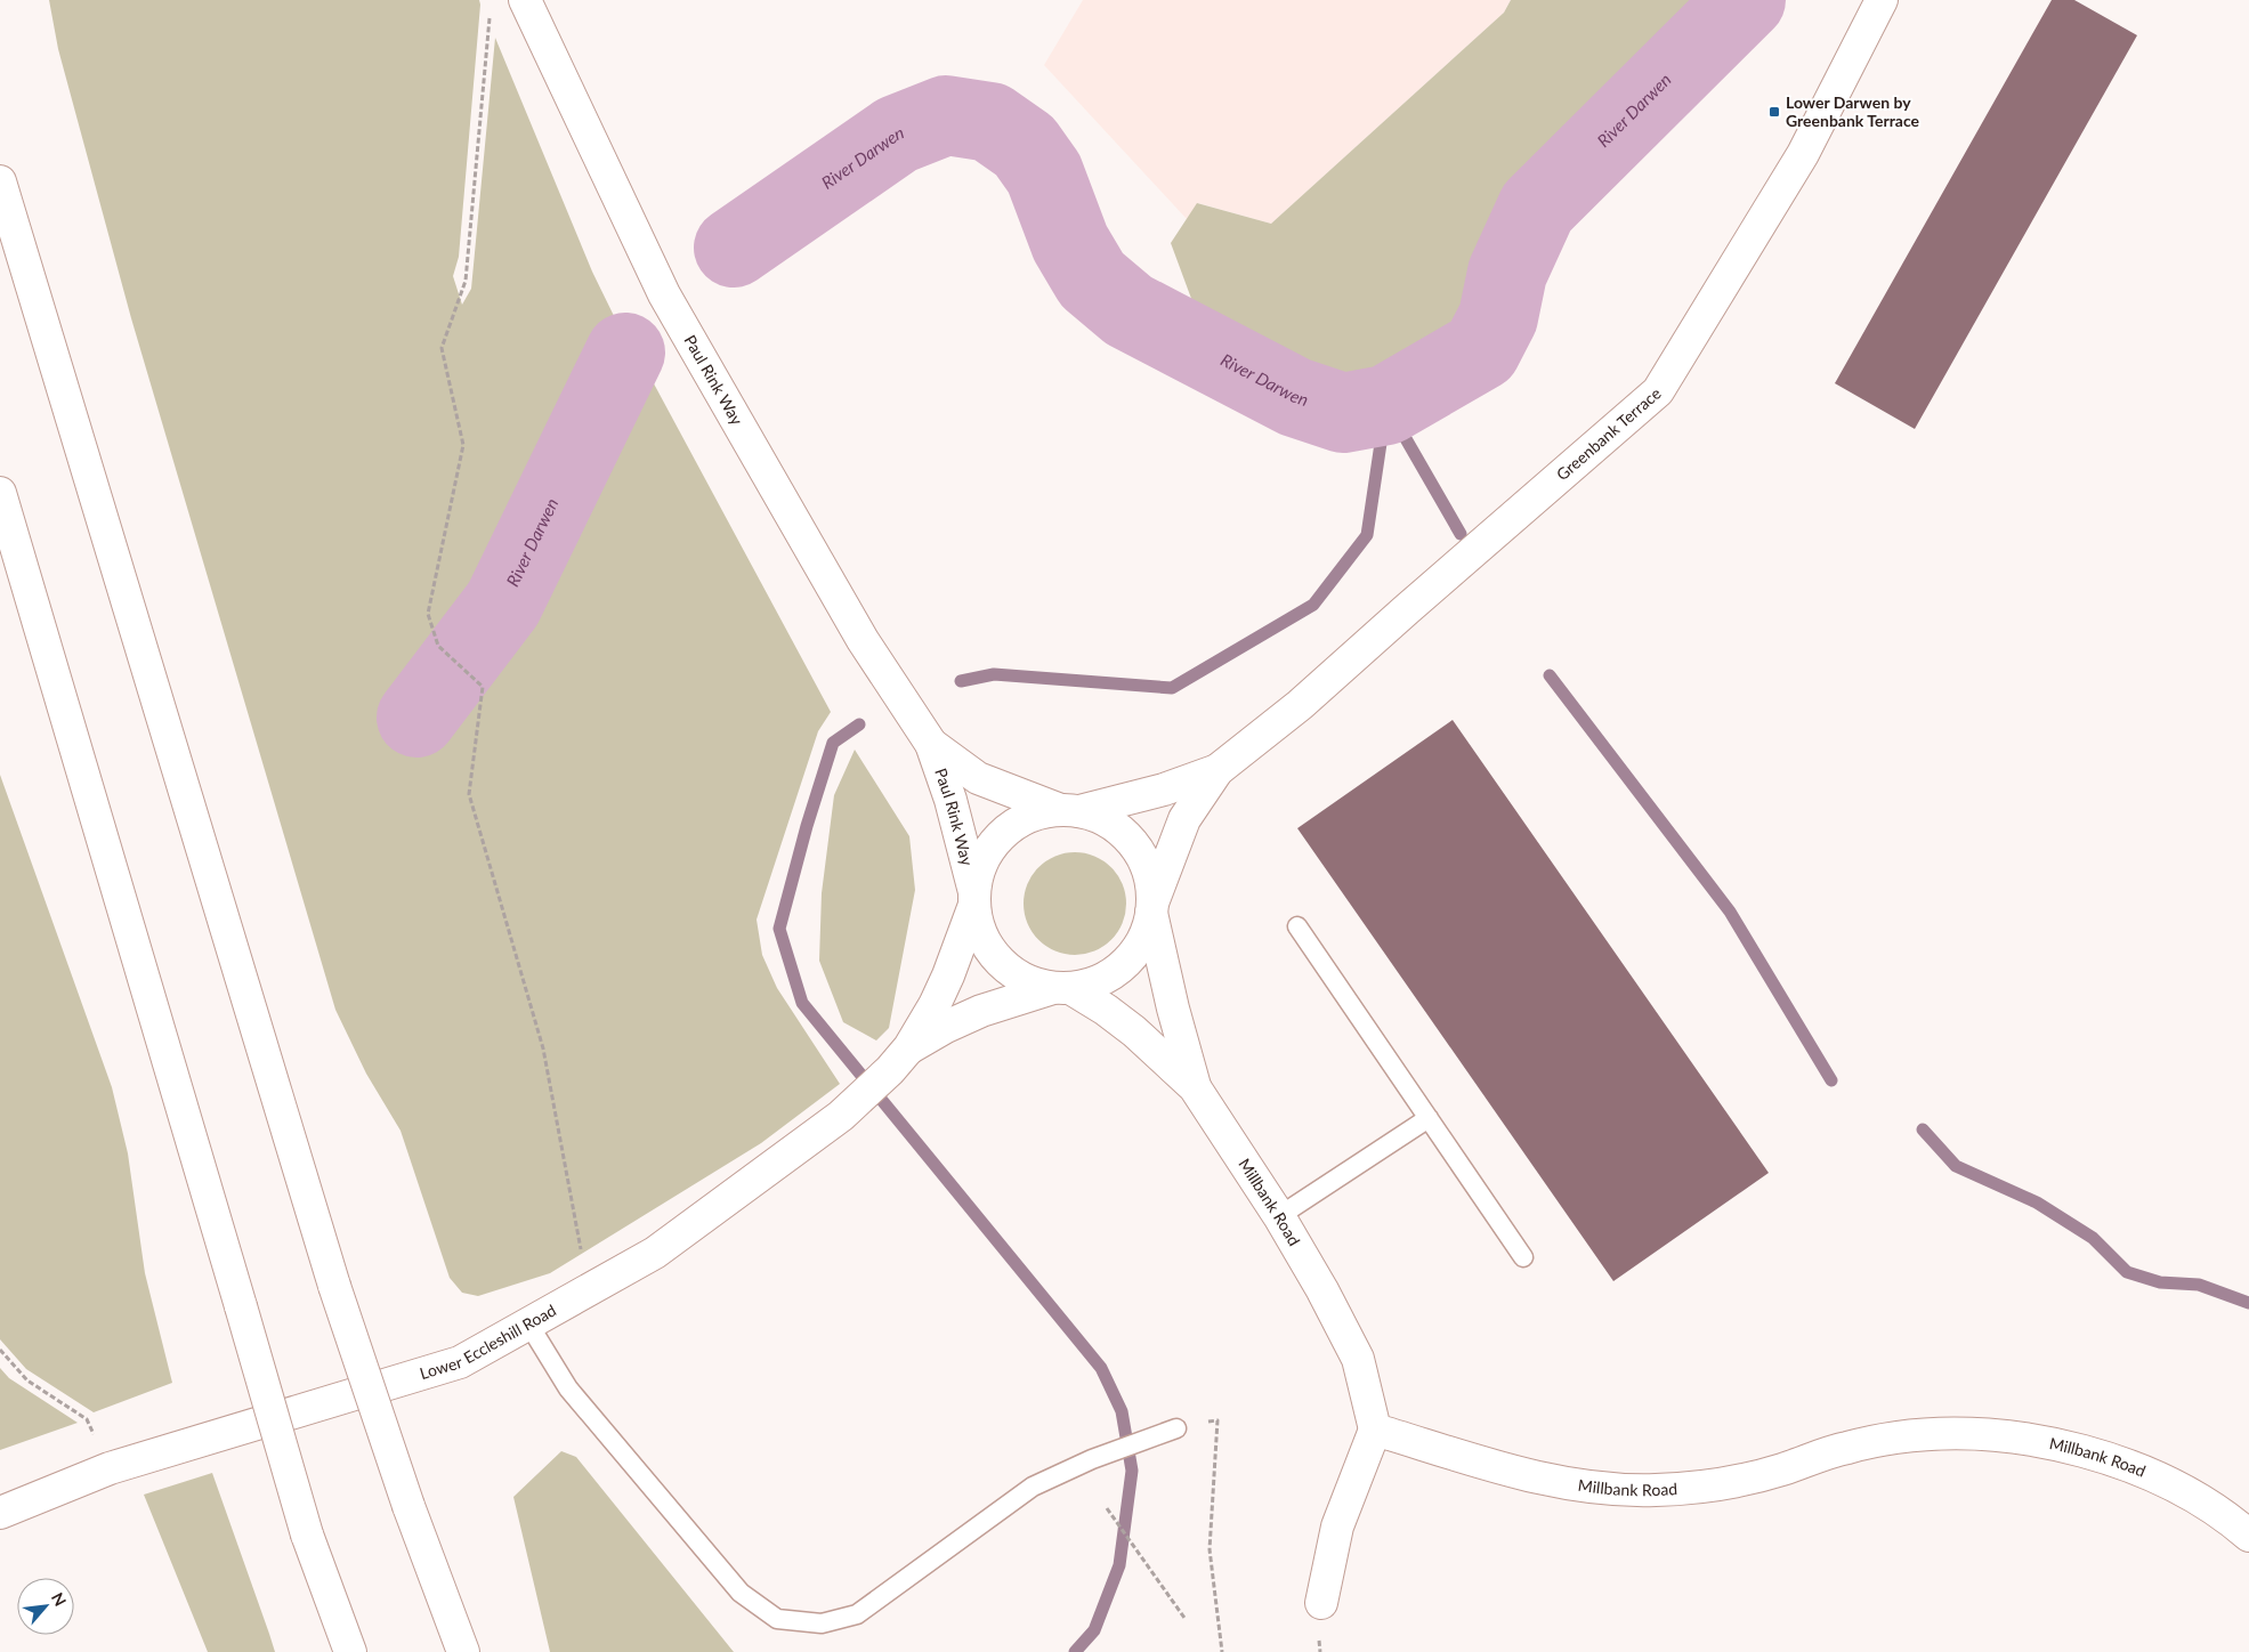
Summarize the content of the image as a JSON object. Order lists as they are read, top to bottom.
{
  "streets": {
    "main road": [
      "Paul Rink Way",
      "Greenbank Terrace",
      "Millbank Road",
      "Lower Eccleshill Road"
    ]
  },
  "crossings": [
    ["Paul Rink Way", "Greenbank Terrace"],
    ["Paul Rink Way", "Millbank Road"],
    ["Paul Rink Way", "Lower Eccleshill Road"],
    ["Greenbank Terrace", "Millbank Road"],
    ["Greenbank Terrace", "Lower Eccleshill Road"],
    ["Millbank Road", "Lower Eccleshill Road"]
  ],
  "water": ["River Darwen"],
  "places": {
    "transit": ["Lower Darwen by Greenbank Terrace"]
  },
  "north": "top right"
}
